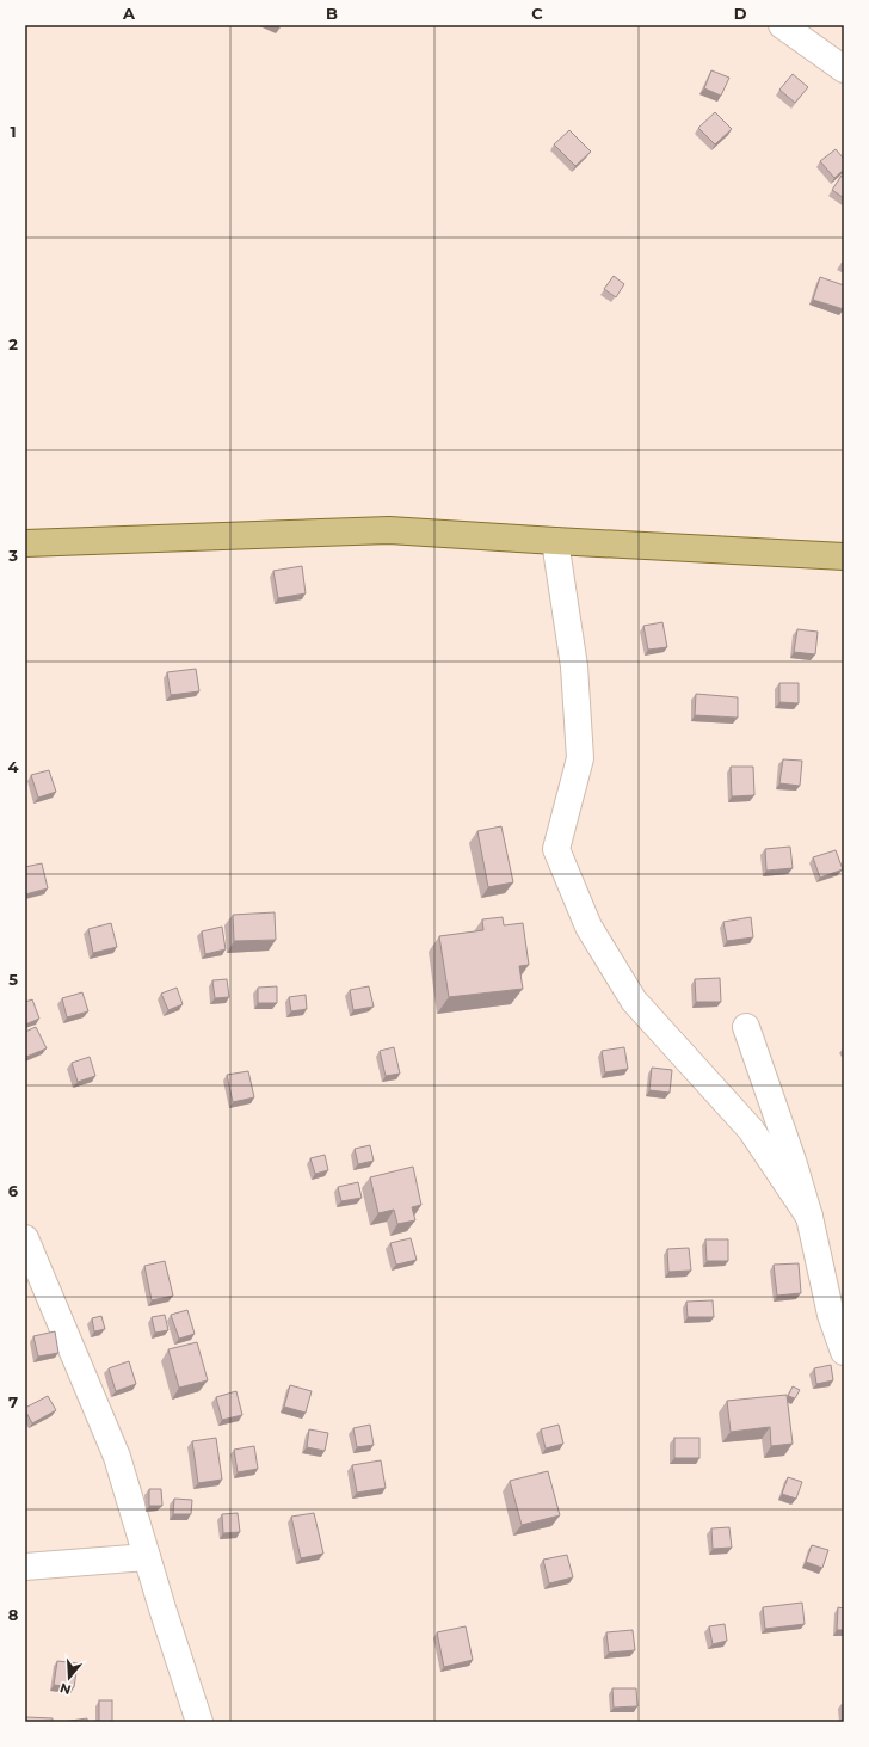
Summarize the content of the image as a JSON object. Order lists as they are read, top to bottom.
{
  "north": "bottom",
  "grid": {
    "columns": [
      "A",
      "B",
      "C",
      "D"
    ],
    "rows": [
      "1",
      "2",
      "3",
      "4",
      "5",
      "6",
      "7",
      "8"
    ]
  }
}
